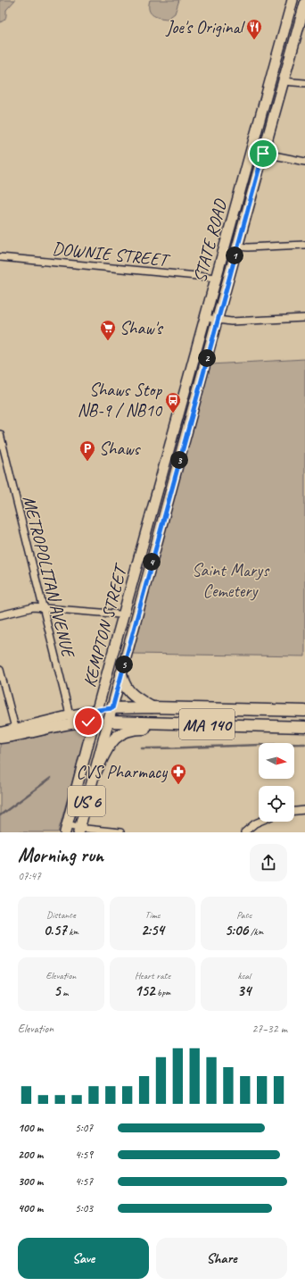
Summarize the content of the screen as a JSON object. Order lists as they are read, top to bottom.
{
  "streets": {
    "highway": ["MA 140"],
    "main road": ["STATE ROAD", "KEMPTON STREET", "US 6"],
    "street": ["DOWNIE STREET", "METROPOLITAN AVENUE"]
  },
  "crossings": [
    ["STATE ROAD", "DOWNIE STREET"],
    ["STATE ROAD", "KEMPTON STREET"],
    ["KEMPTON STREET", "MA 140"]
  ],
  "parks": ["Saint Marys Cemetery"],
  "places": {
    "restaurant": ["Joe's Original"],
    "supermarket": ["Shaw's"],
    "bus stop": ["Shaws Stop NB-9 / NB10"],
    "parking": ["Shaws"],
    "pharmacy": ["CVS Pharmacy"]
  },
  "north": "right",
  "page": {
    "pins": [
      "1",
      "2",
      "3",
      "4",
      "5"
    ],
    "heading": ["Morning run", "07:47"],
    "stats": [
      ["Distance", "0.57 km"],
      ["Time", "2:54"],
      ["Pace", "5:06 /km"],
      ["Elevation", "5 m"],
      ["Heart rate", "152 bpm"],
      ["kcal", "34"]
    ],
    "chart": ["Elevation", "27–32 m"],
    "list": [
      {
        "name": "100 m",
        "note": "5:07"
      },
      {
        "name": "200 m",
        "note": "4:59"
      },
      {
        "name": "300 m",
        "note": "4:57"
      },
      {
        "name": "400 m",
        "note": "5:03"
      }
    ],
    "buttons": ["Save", "Share"]
  }
}
